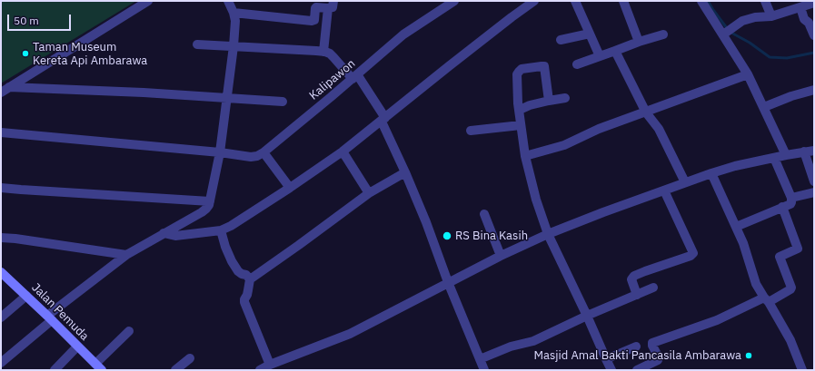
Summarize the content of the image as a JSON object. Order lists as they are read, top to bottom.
{
  "streets": {
    "main road": ["Jalan Pemuda"],
    "street": ["Kalipawon"]
  },
  "places": ["Taman Museum Kereta Api Ambarawa", "RS Bina Kasih", "Masjid Amal Bakti Pancasila Ambarawa"],
  "scale_bar": "50 m"
}
